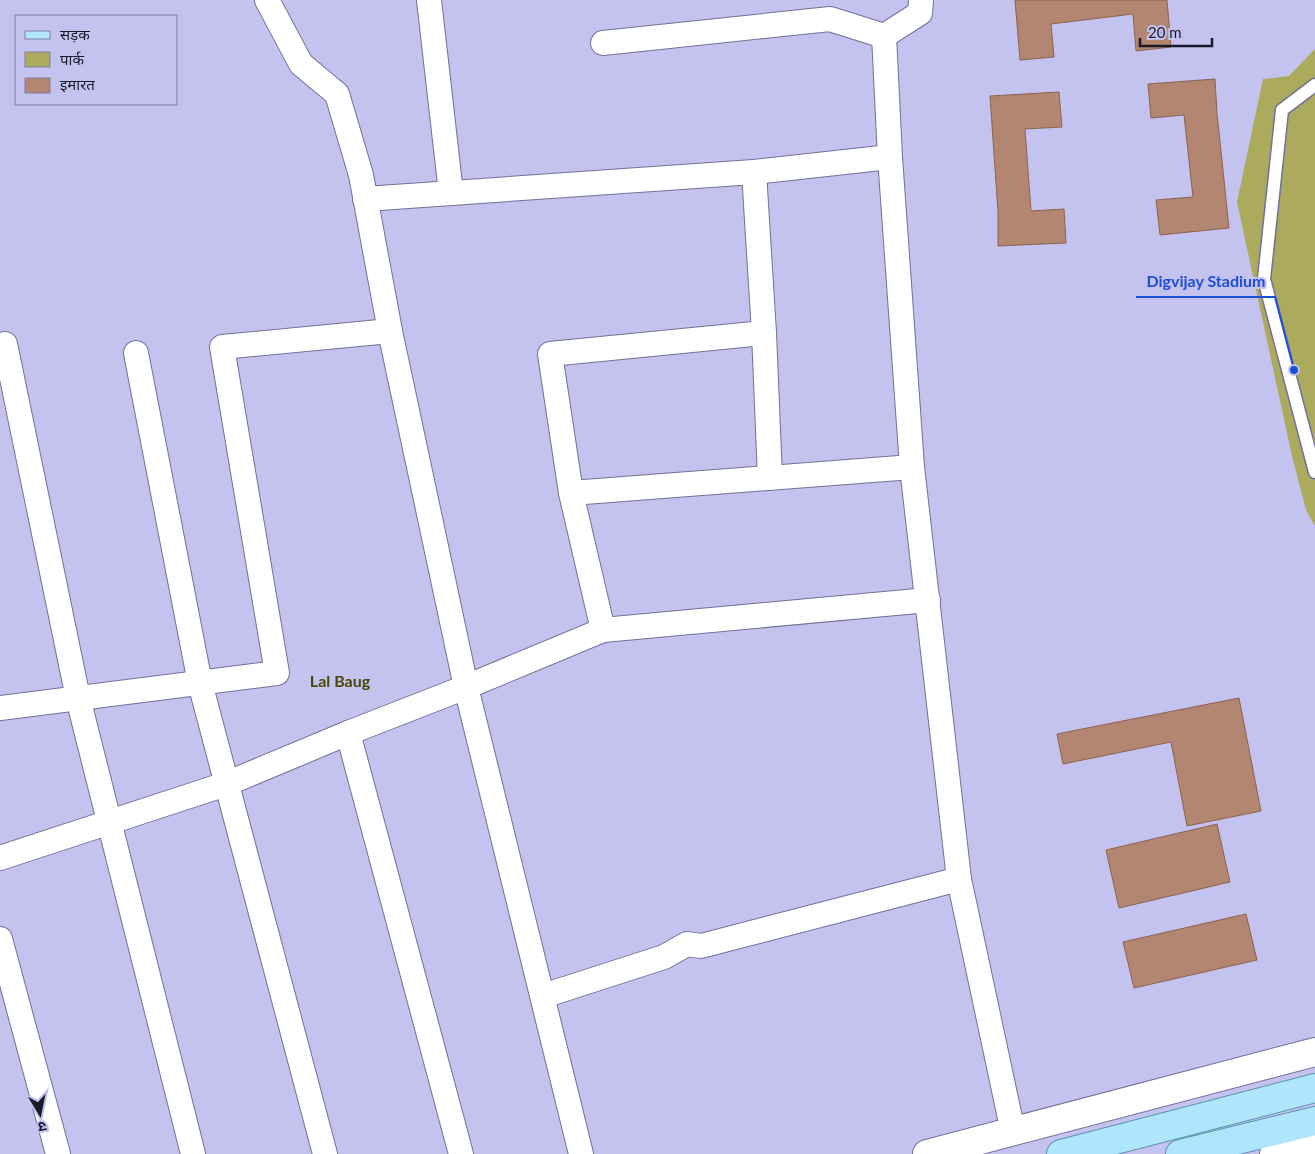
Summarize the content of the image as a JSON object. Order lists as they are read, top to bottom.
{
  "districts": ["Lal Baug"],
  "places": ["Digvijay Stadium"],
  "legend": ["सड़क", "पार्क", "इमारत"],
  "scale_bar": "20 m",
  "north": "bottom"
}
